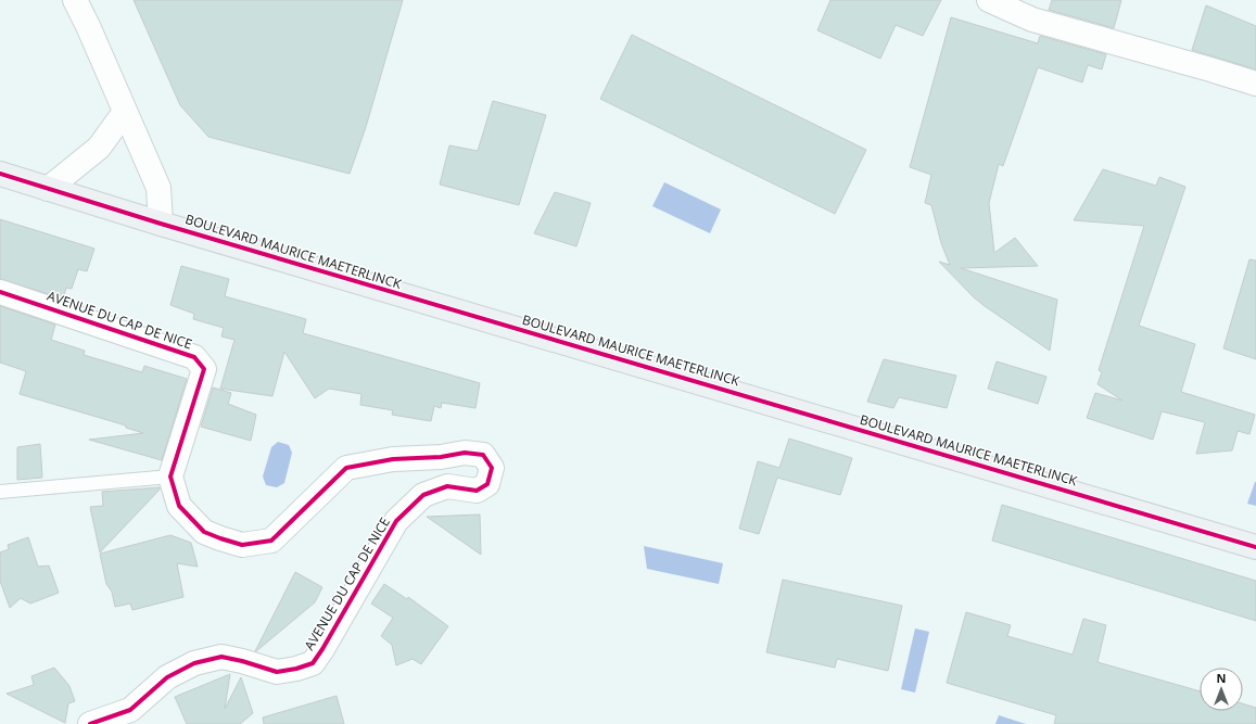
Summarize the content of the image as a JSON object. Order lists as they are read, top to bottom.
{
  "streets": {
    "main road": ["BOULEVARD MAURICE MAETERLINCK"],
    "street": ["AVENUE DU CAP DE NICE"]
  },
  "north": "top"
}
